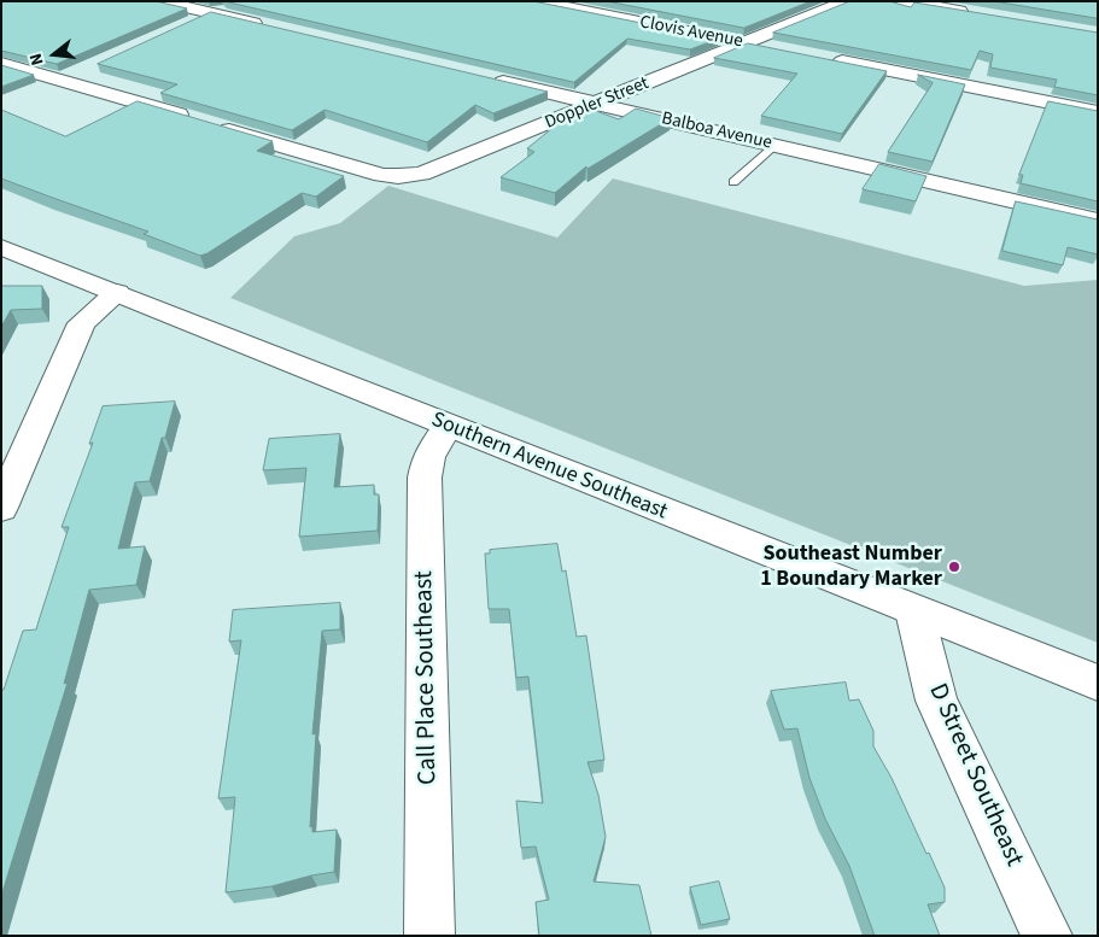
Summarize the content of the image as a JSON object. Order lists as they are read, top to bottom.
{
  "streets": {
    "street": [
      "Clovis Avenue",
      "Doppler Street",
      "Balboa Avenue",
      "Southern Avenue Southeast",
      "Call Place Southeast",
      "D Street Southeast"
    ]
  },
  "crossings": [
    ["Clovis Avenue", "Doppler Street"],
    ["Doppler Street", "Balboa Avenue"],
    ["Southern Avenue Southeast", "Call Place Southeast"],
    ["Southern Avenue Southeast", "D Street Southeast"]
  ],
  "places": ["Southeast Number 1 Boundary Marker"],
  "north": "left"
}
